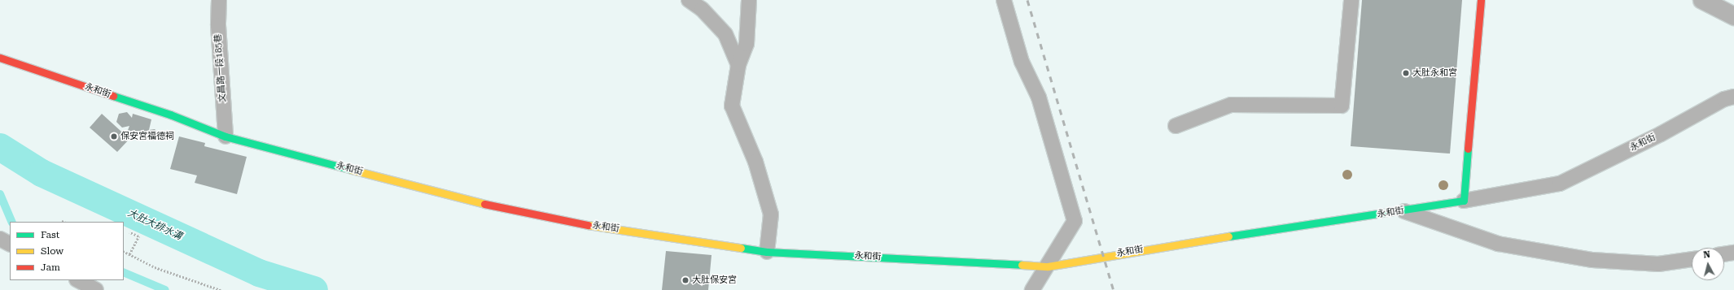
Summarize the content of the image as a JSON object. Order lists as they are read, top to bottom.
{
  "streets": {
    "street": ["永和街"],
    "lane": ["文昌路一段185巷"]
  },
  "crossings": [
    ["文昌路一段185巷", "永和街"]
  ],
  "water": ["大肚大排水溝"],
  "places": ["大肚永和宮", "保安宮福德祠", "大肚保安宮"],
  "legend": ["Fast", "Slow", "Jam"],
  "north": "top"
}
